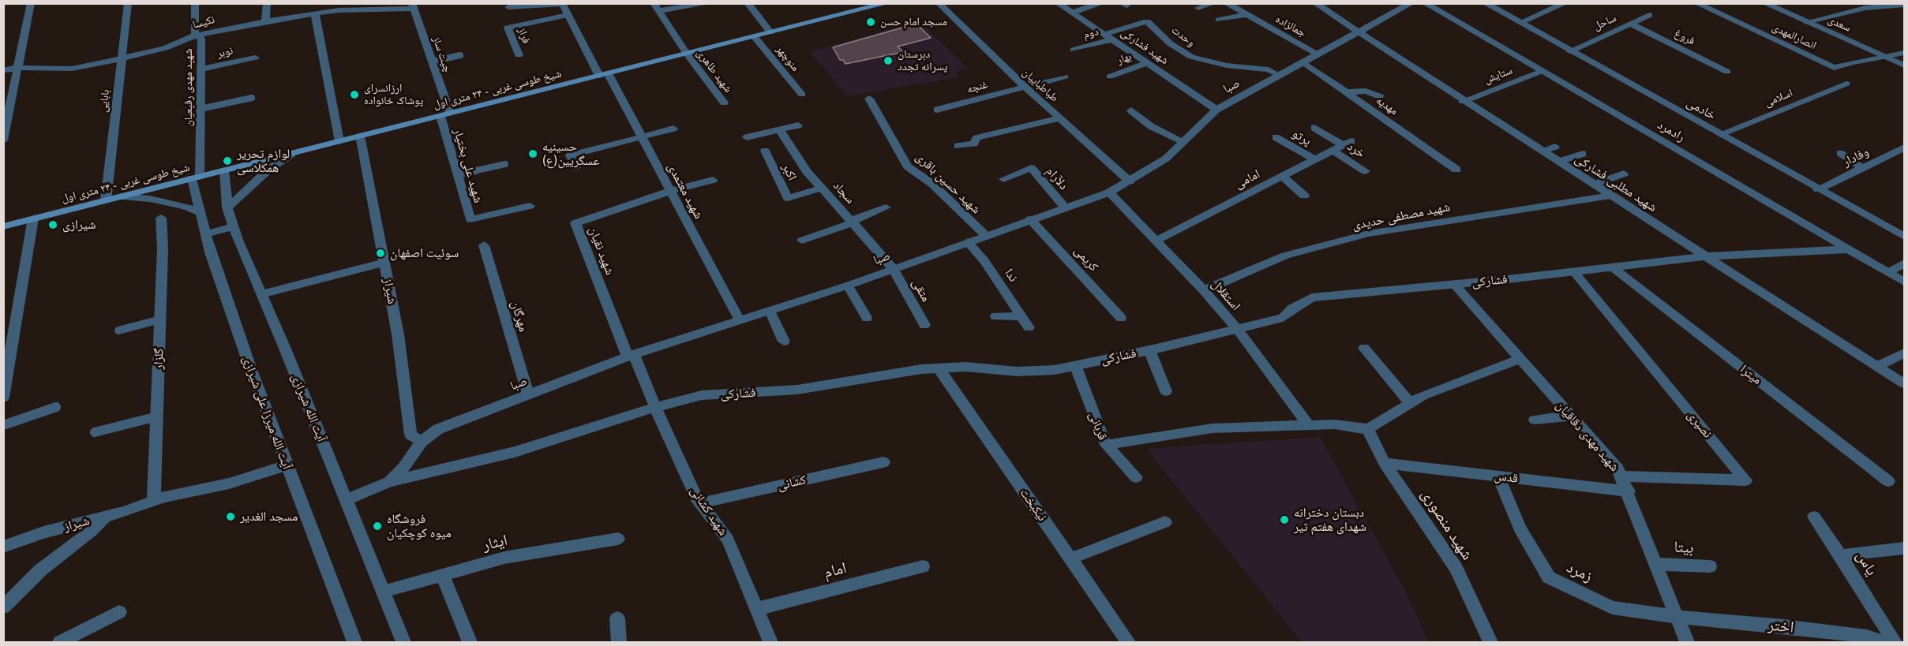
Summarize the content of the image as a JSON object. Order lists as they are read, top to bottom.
{
  "streets": {
    "main road": ["شیخ طوسی غربی - ۲۴ متری اول"],
    "street": [
      "نکیسا",
      "ساحل",
      "سعدی",
      "جمالزاده",
      "دوم",
      "فراز",
      "وحدت",
      "انصارالمهدی",
      "فروغ",
      "شهید فشارکی",
      "نوبر",
      "چیت ساز",
      "منوچهر",
      "بهار",
      "شهید طاهری",
      "ستایش",
      "طباطباییان",
      "صبا",
      "غنچه",
      "شهید مهدی رفیعیان",
      "اسلامی",
      "بابایی",
      "مهدیه",
      "خادمی",
      "رادمرد",
      "پرتو",
      "خرد",
      "وفادار",
      "شهید علی بختیار",
      "اکبر",
      "دلآرام",
      "امامی",
      "شهید حسین باقری",
      "شهید مطلبی فشارکی",
      "شهید معتمدی",
      "سجاد",
      "شهید مصطفی حدیدی",
      "شهید نقیان",
      "کریمی",
      "ندا",
      "فشارکی",
      "متقی",
      "شیراز",
      "استقلال",
      "مهرگان",
      "گلزار",
      "میترا",
      "آیت الله شیرازی",
      "آیت الله میرزا علی شیرازی",
      "نصیری",
      "قربانی",
      "شهید مهدی دقاقیان",
      "قدس",
      "کشانی",
      "نیکبخت",
      "شهید کشانی",
      "شهید منصوری",
      "ایثار",
      "بیتا",
      "یاس",
      "امام",
      "زمرد",
      "اختر"
    ]
  },
  "crossings": [
    ["نکیسا", "چیت ساز"],
    ["نکیسا", "شهید مهدی رفیعیان"],
    ["نکیسا", "بابایی"],
    ["ساحل", "فروغ"],
    ["ساحل", "خادمی"],
    ["سعدی", "انصارالمهدی"],
    ["جمالزاده", "صبا"],
    ["دوم", "شهید فشارکی"],
    ["فراز", "شهید معتمدی"],
    ["وحدت", "شهید فشارکی"],
    ["وحدت", "صبا"],
    ["شهید فشارکی", "بهار"],
    ["شهید فشارکی", "صبا"],
    ["نوبر", "شهید مهدی رفیعیان"],
    ["چیت ساز", "شیخ طوسی غربی - ۲۴ متری اول"],
    ["چیت ساز", "شهید علی بختیار"],
    ["منوچهر", "شیخ طوسی غربی - ۲۴ متری اول"],
    ["شهید طاهری", "شیخ طوسی غربی - ۲۴ متری اول"],
    ["ستایش", "رادمرد"],
    ["ستایش", "شهید مطلبی فشارکی"],
    ["طباطباییان", "صبا"],
    ["طباطباییان", "غنچه"],
    ["صبا", "مهدیه"],
    ["صبا", "دلآرام"],
    ["صبا", "شهید حسین باقری"],
    ["صبا", "شهید مطلبی فشارکی"],
    ["صبا", "شهید معتمدی"],
    ["صبا", "سجاد"],
    ["صبا", "شهید نقیان"],
    ["صبا", "کریمی"],
    ["صبا", "ندا"],
    ["صبا", "فشارکی"],
    ["صبا", "متقی"],
    ["صبا", "شیراز"],
    ["صبا", "استقلال"],
    ["صبا", "مهرگان"],
    ["صبا", "آیت الله شیرازی"],
    ["صبا", "شهید کشانی"],
    ["شهید مهدی رفیعیان", "شیخ طوسی غربی - ۲۴ متری اول"],
    ["شهید مهدی رفیعیان", "آیت الله میرزا علی شیرازی"],
    ["شیخ طوسی غربی - ۲۴ متری اول", "بابایی"],
    ["شیخ طوسی غربی - ۲۴ متری اول", "شهید علی بختیار"],
    ["شیخ طوسی غربی - ۲۴ متری اول", "شهید معتمدی"],
    ["شیخ طوسی غربی - ۲۴ متری اول", "شیراز"],
    ["شیخ طوسی غربی - ۲۴ متری اول", "آیت الله شیرازی"],
    ["شیخ طوسی غربی - ۲۴ متری اول", "آیت الله میرزا علی شیرازی"],
    ["اسلامی", "خادمی"],
    ["خادمی", "وفادار"],
    ["رادمرد", "فشارکی"],
    ["پرتو", "امامی"],
    ["خرد", "امامی"],
    ["اکبر", "سجاد"],
    ["امامی", "استقلال"],
    ["شهید مطلبی فشارکی", "شهید مصطفی حدیدی"],
    ["شهید مطلبی فشارکی", "فشارکی"],
    ["شهید معتمدی", "شهید نقیان"],
    ["سجاد", "متقی"],
    ["شهید مصطفی حدیدی", "استقلال"],
    ["شهید نقیان", "شهید کشانی"],
    ["فشارکی", "استقلال"],
    ["فشارکی", "میترا"],
    ["فشارکی", "نصیری"],
    ["فشارکی", "قربانی"],
    ["فشارکی", "شهید مهدی دقاقیان"],
    ["فشارکی", "نیکبخت"],
    ["فشارکی", "شهید کشانی"],
    ["شیراز", "گلزار"],
    ["شیراز", "آیت الله میرزا علی شیرازی"],
    ["آیت الله شیرازی", "ایثار"],
    ["نصیری", "شهید مهدی دقاقیان"],
    ["شهید مهدی دقاقیان", "قدس"],
    ["شهید مهدی دقاقیان", "بیتا"],
    ["شهید مهدی دقاقیان", "زمرد"],
    ["شهید مهدی دقاقیان", "اختر"],
    ["قدس", "شهید منصوری"],
    ["قدس", "زمرد"],
    ["کشانی", "شهید کشانی"],
    ["شهید کشانی", "امام"],
    ["زمرد", "اختر"]
  ],
  "places": [
    "مسجد امام حسن",
    "دبرستان پسرانه تجدد",
    "ارزانسرای پوشاک خانواده",
    "حسینیه عسگریین(ع)",
    "لوازم تحریر همکلاسی",
    "شیرازی",
    "سوئیت اصفهان",
    "مسجد الغدیر",
    "دبستان دخترانه شهدای هفتم تیر",
    "فروشگاه میوه کوچکیان"
  ]
}
